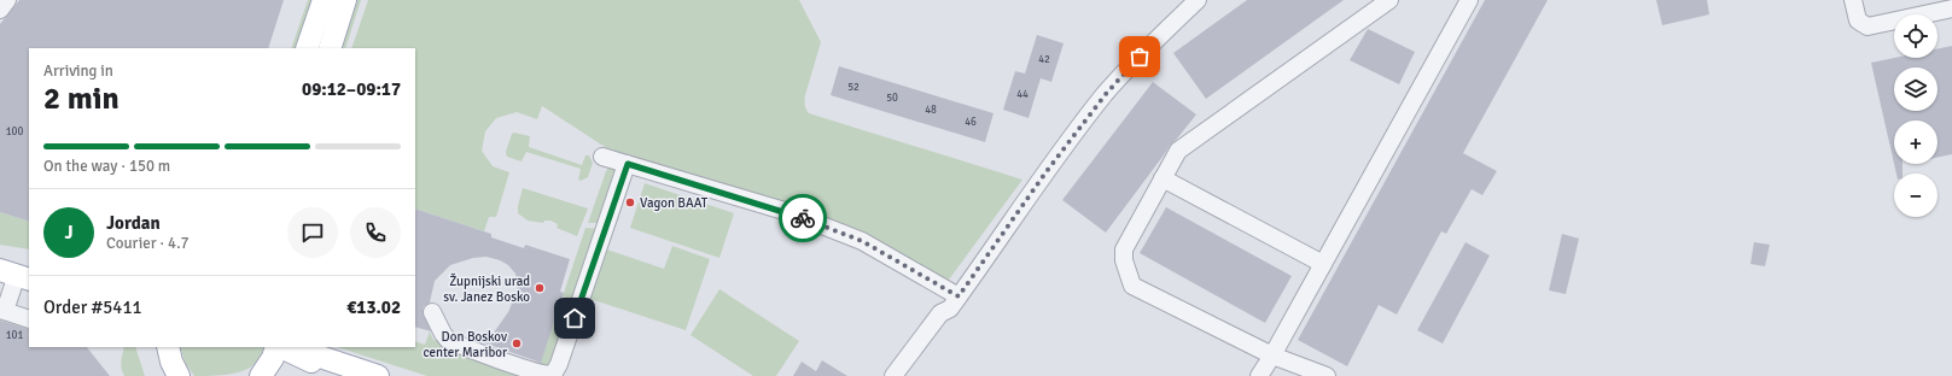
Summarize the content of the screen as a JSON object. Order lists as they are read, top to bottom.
{
  "places": ["Vagon BAAT", "Župnijski urad sv. Janez Bosko", "Don Boskov center Maribor"],
  "house_numbers": [
    "42",
    "52",
    "44",
    "50",
    "48",
    "46",
    "100",
    "101"
  ],
  "page": {
    "map_buttons": ["+", "−"],
    "heading": ["2 min", "Arriving in", "09:12–09:17"],
    "panel": [
      "Jordan",
      "Courier · 4.7",
      "Order #5411",
      "€13.02"
    ],
    "bar": "On the way · 150 m",
    "round": "J"
  }
}
